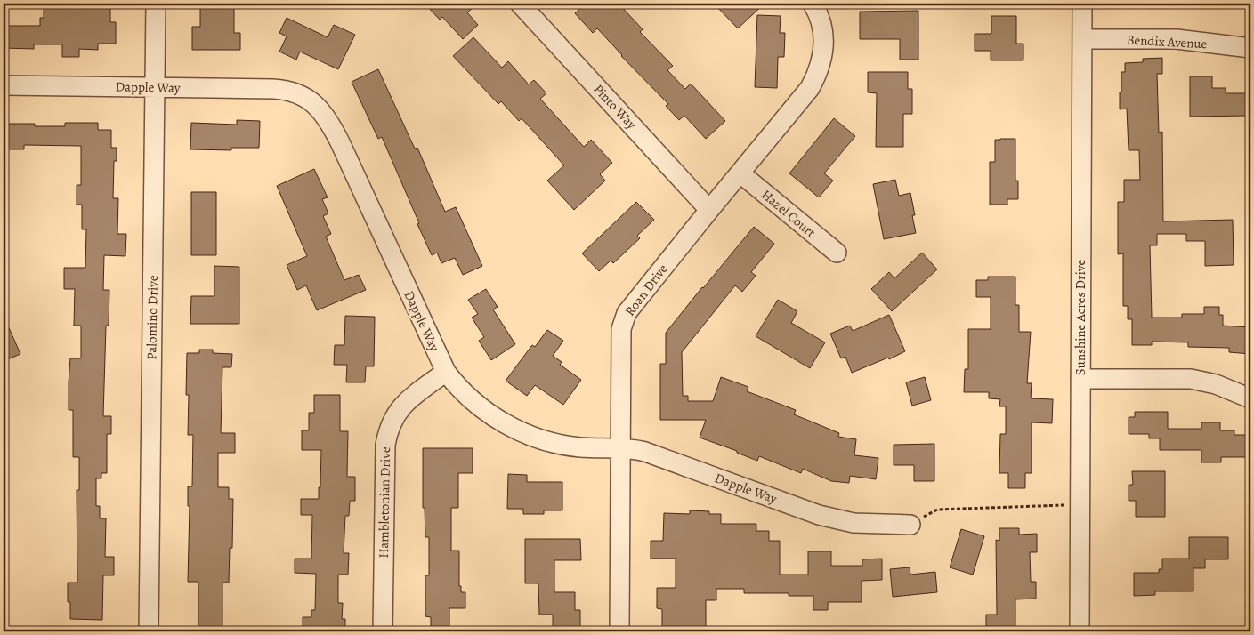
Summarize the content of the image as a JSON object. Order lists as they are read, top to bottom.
{
  "streets": {
    "street": [
      "Bendix Avenue",
      "Dapple Way",
      "Pinto Way",
      "Hazel Court",
      "Roan Drive",
      "Palomino Drive",
      "Sunshine Acres Drive",
      "Hambletonian Drive"
    ]
  },
  "crossings": [
    ["Bendix Avenue", "Sunshine Acres Drive"],
    ["Dapple Way", "Roan Drive"],
    ["Dapple Way", "Palomino Drive"],
    ["Dapple Way", "Hambletonian Drive"],
    ["Pinto Way", "Roan Drive"],
    ["Hazel Court", "Roan Drive"]
  ]
}
